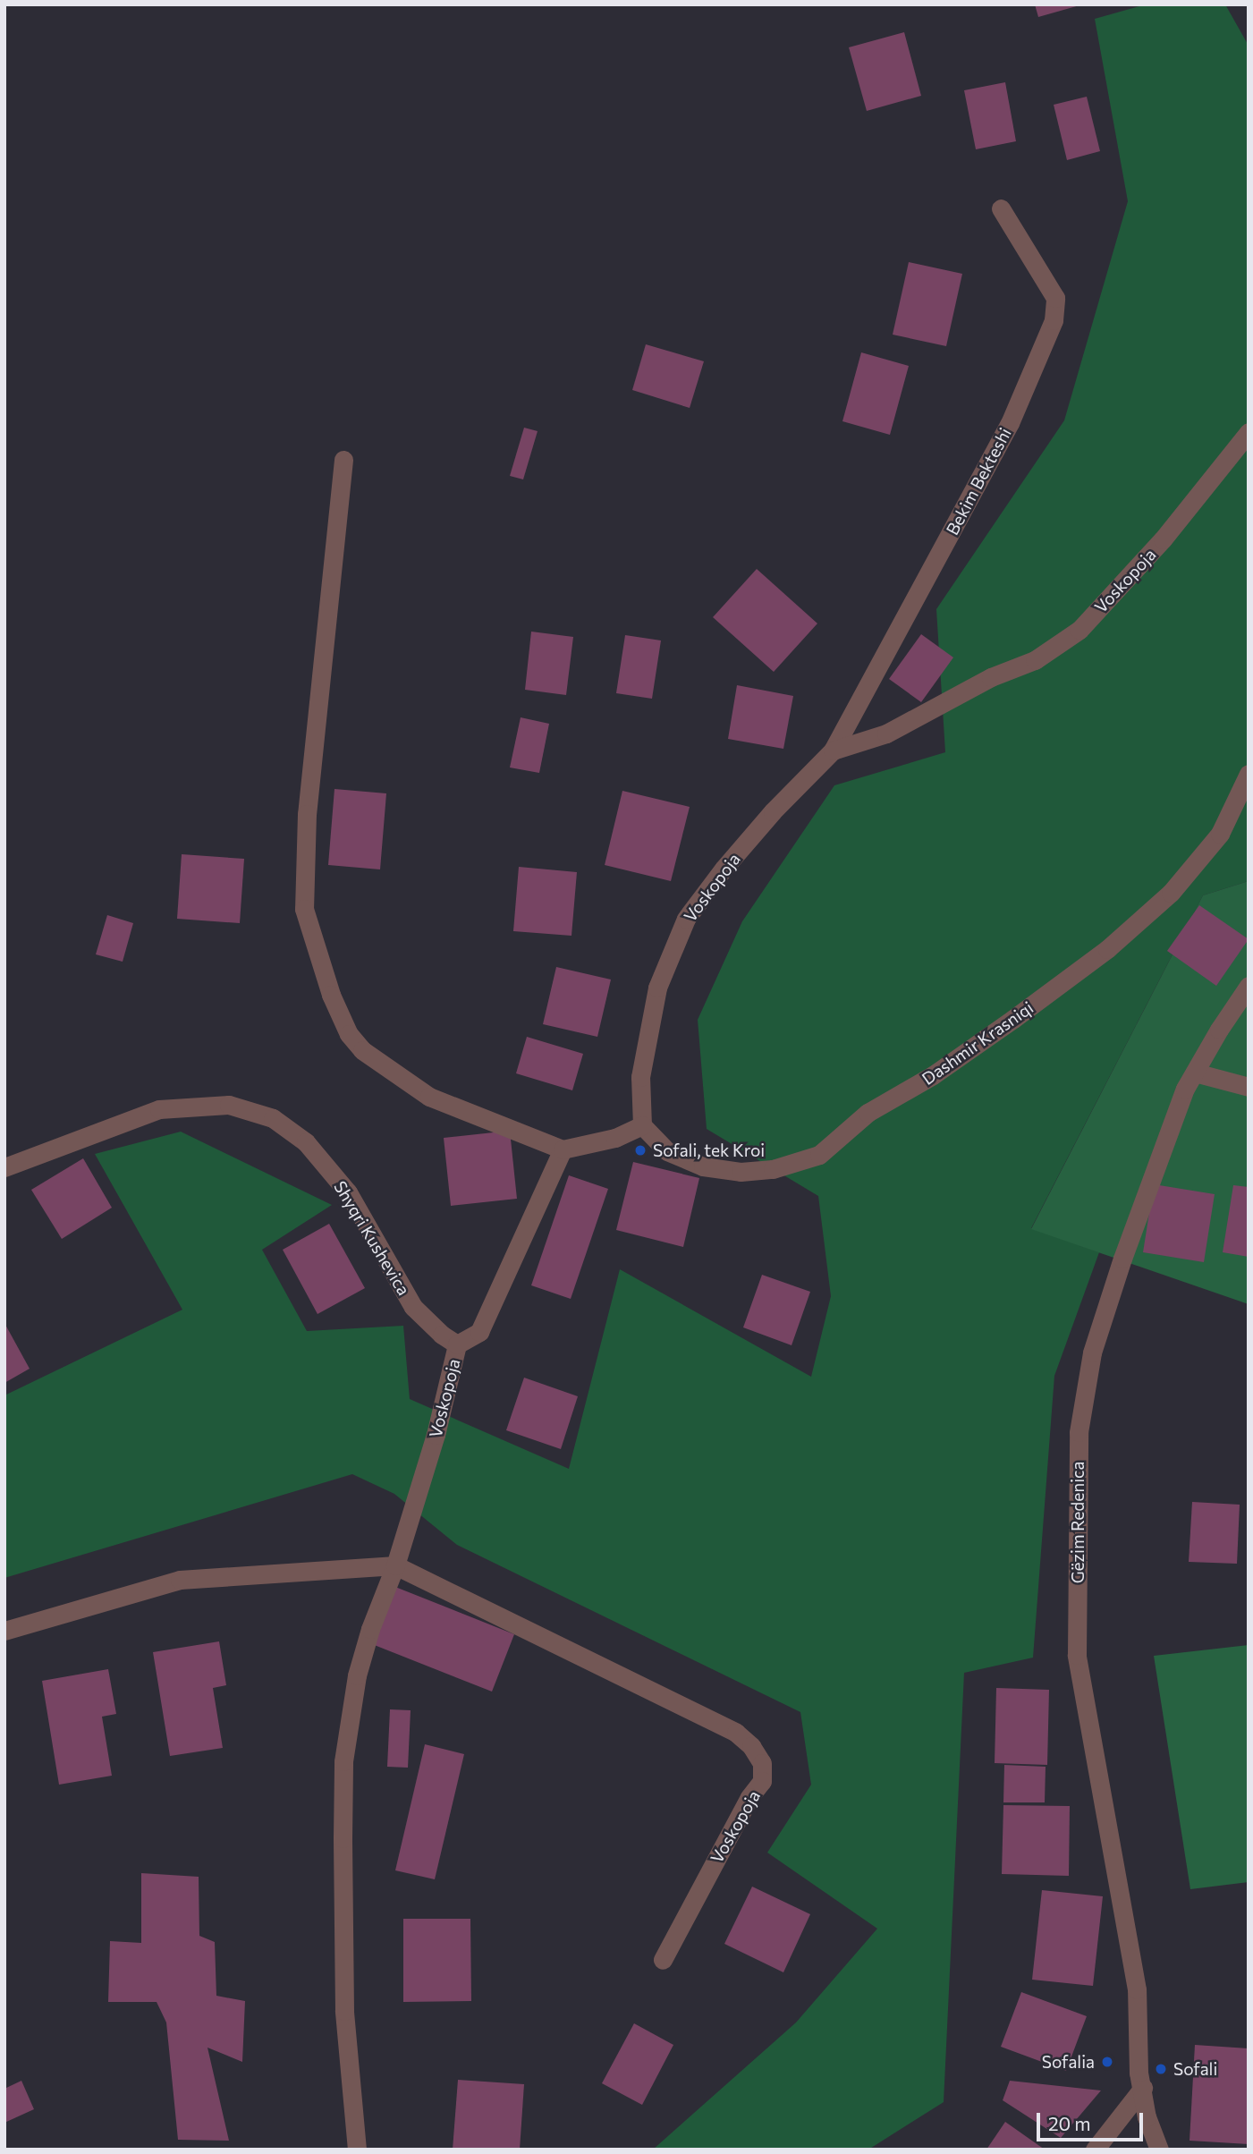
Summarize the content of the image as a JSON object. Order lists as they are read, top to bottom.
{
  "streets": {
    "street": [
      "Bekim Bekteshi",
      "Voskopoja",
      "Dashmir Krasniqi",
      "Shyqri Kushevica",
      "Gëzim Redenica"
    ]
  },
  "crossings": [
    ["Bekim Bekteshi", "Voskopoja"],
    ["Voskopoja", "Dashmir Krasniqi"],
    ["Voskopoja", "Shyqri Kushevica"]
  ],
  "places": ["Sofali, tek Kroi", "Sofalia", "Sofali"],
  "scale_bar": "20 m"
}
